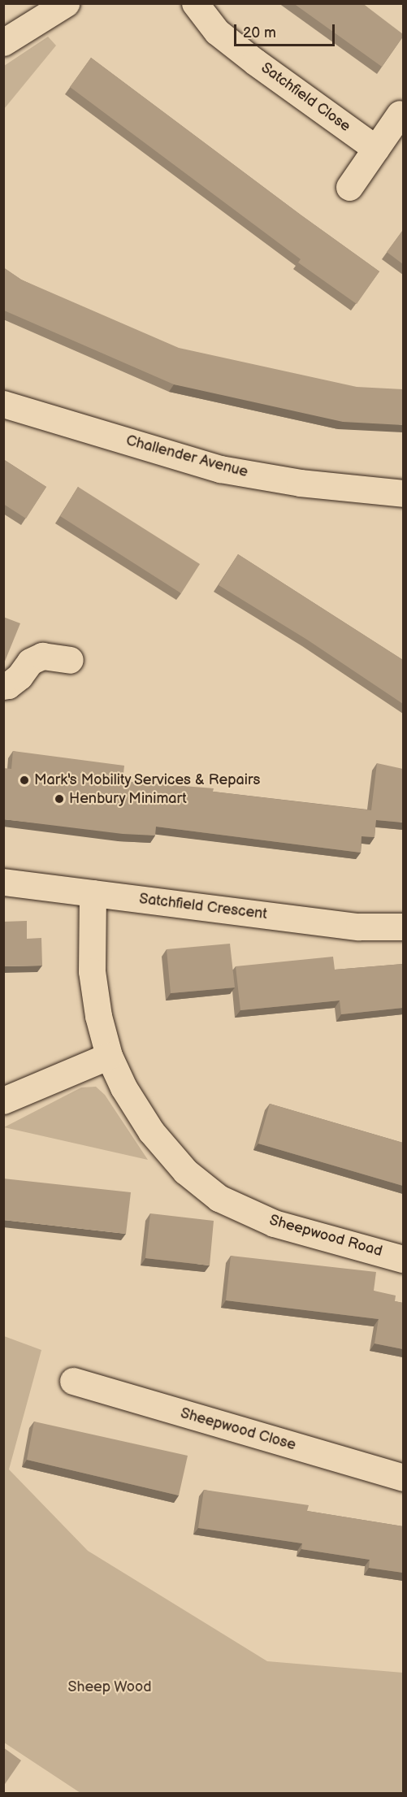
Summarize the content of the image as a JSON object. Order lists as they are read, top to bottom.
{
  "streets": {
    "street": [
      "Satchfield Close",
      "Challender Avenue",
      "Satchfield Crescent",
      "Sheepwood Road",
      "Sheepwood Close"
    ]
  },
  "crossings": [
    ["Satchfield Crescent", "Sheepwood Road"]
  ],
  "parks": ["Sheep Wood"],
  "places": ["Mark's Mobility Services & Repairs", "Henbury Minimart"],
  "scale_bar": "20 m"
}
